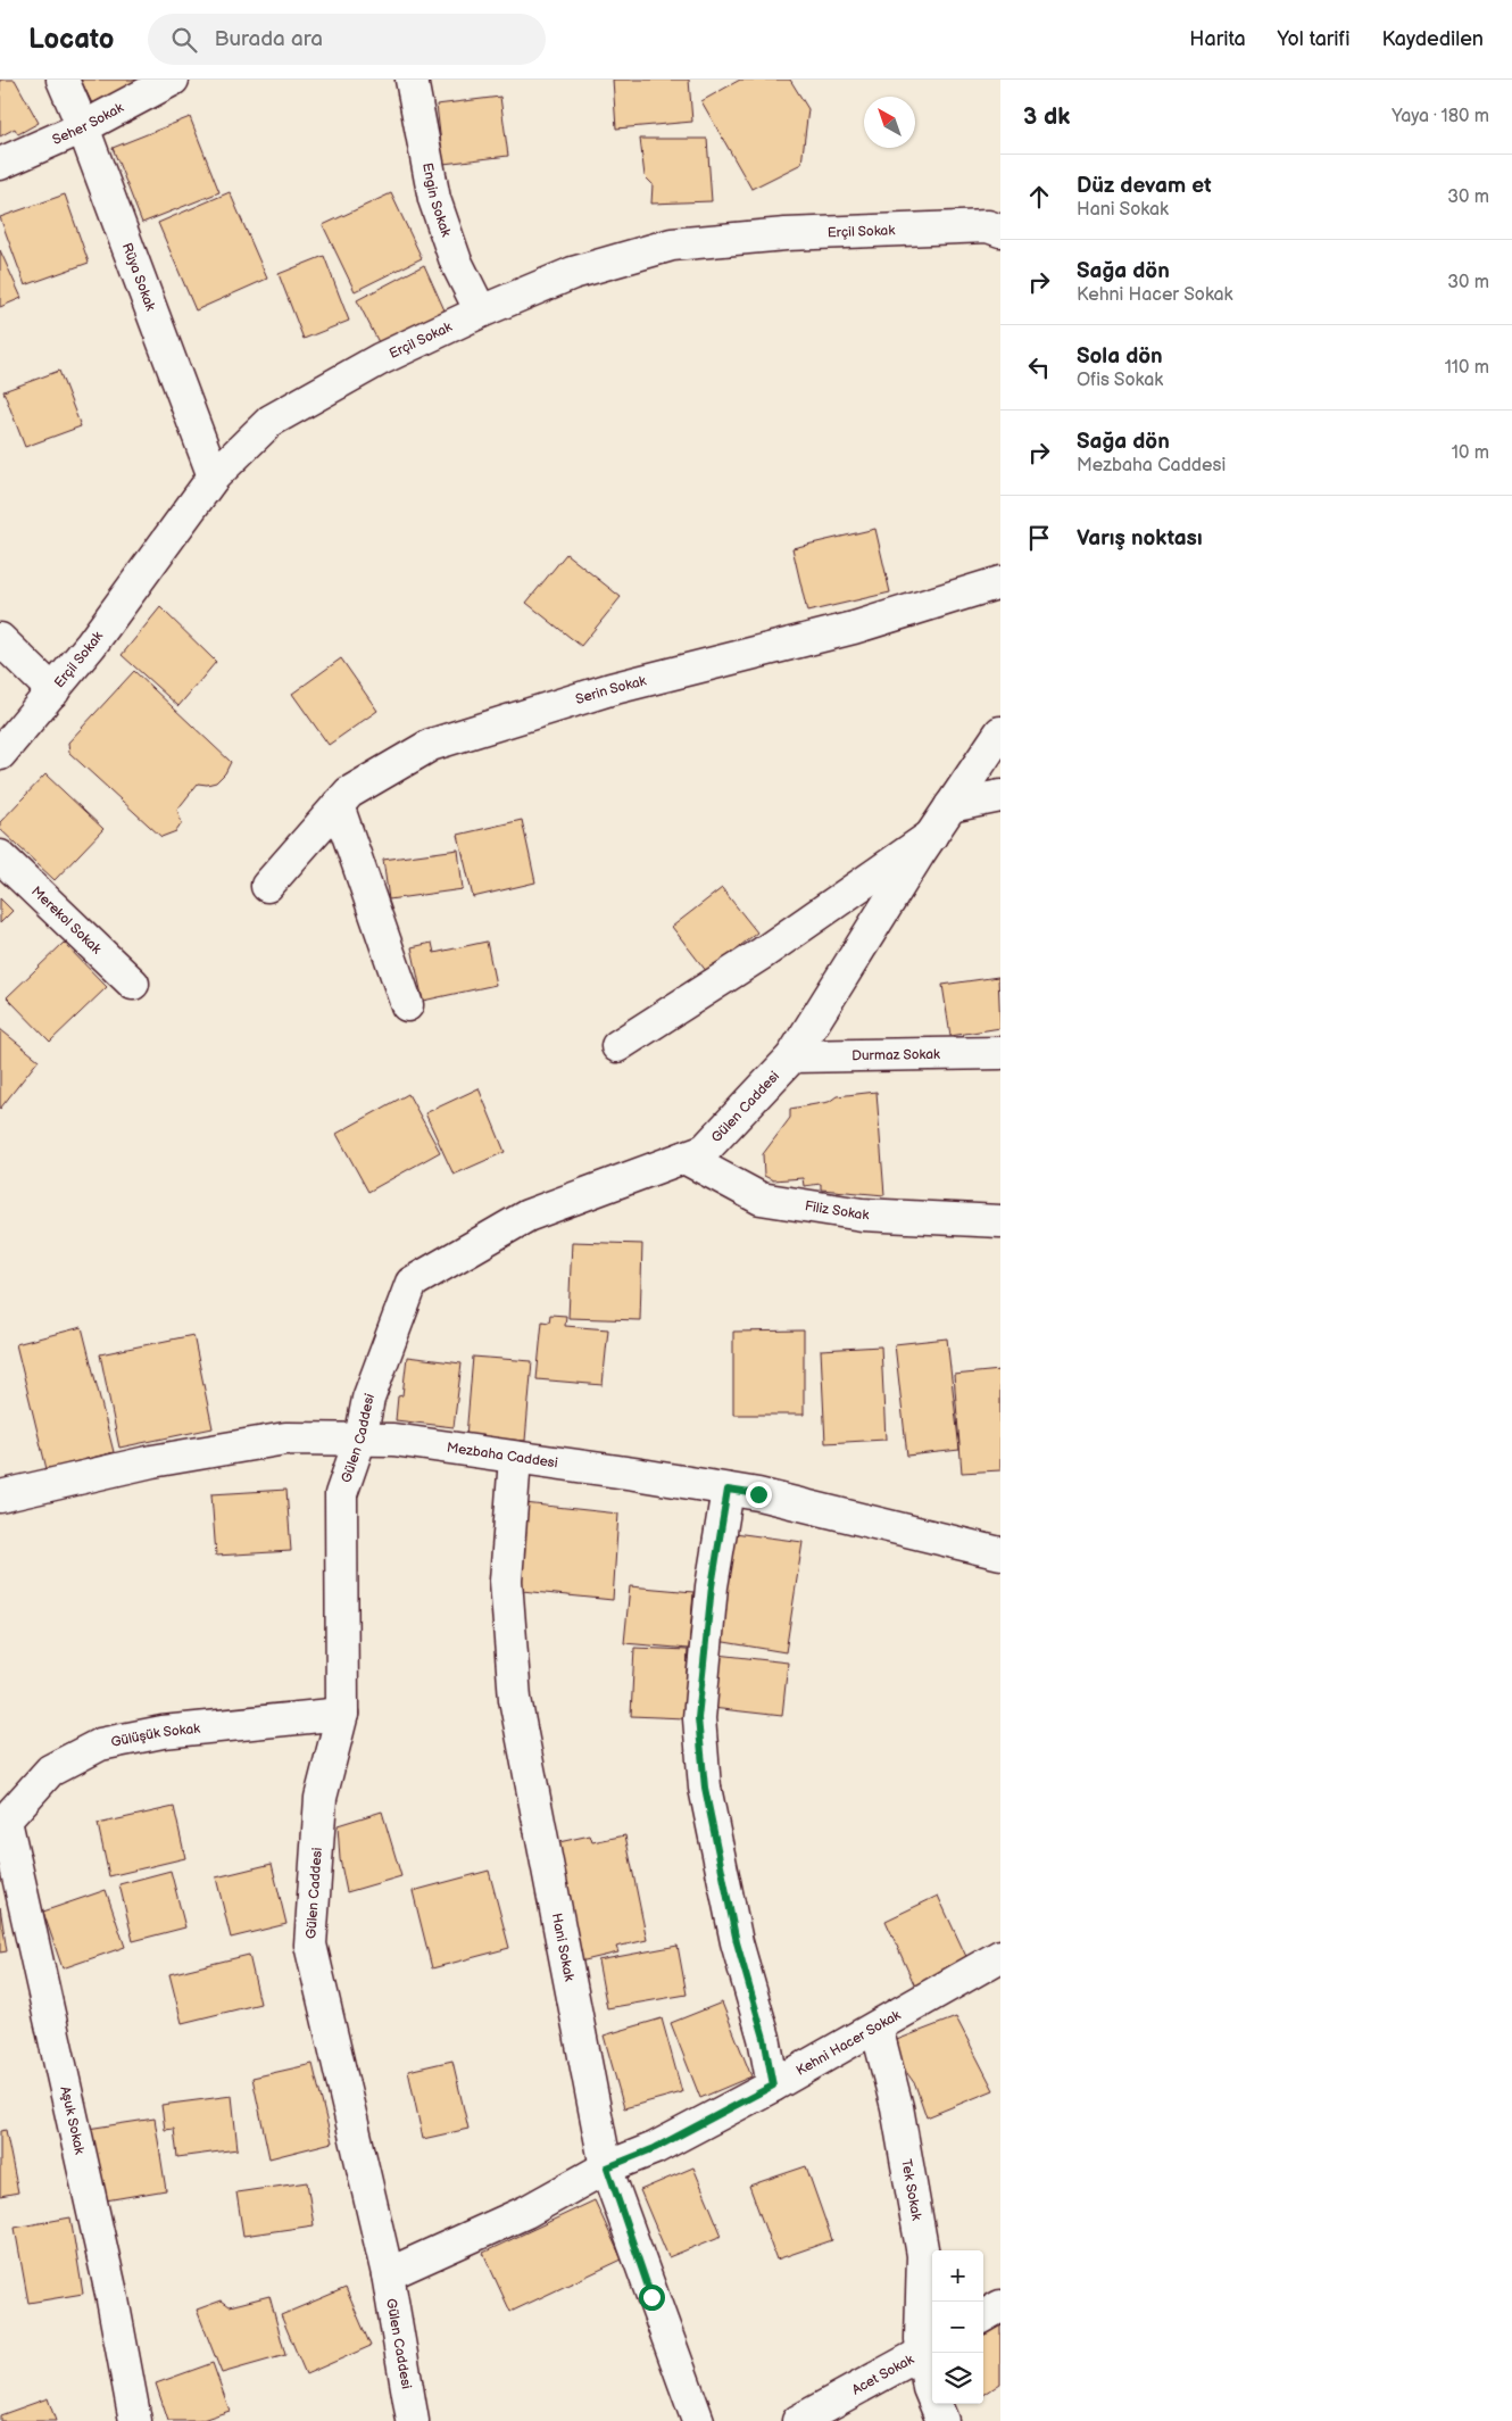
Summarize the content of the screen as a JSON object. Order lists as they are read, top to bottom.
{
  "streets": {
    "street": [
      "Seher Sokak",
      "Engin Sokak",
      "Erçil Sokak",
      "Rüya Sokak",
      "Serin Sokak",
      "Merekol Sokak",
      "Durmaz Sokak",
      "Gülen Caddesi",
      "Filiz Sokak",
      "Mezbaha Caddesi",
      "Gülüşük Sokak",
      "Hani Sokak",
      "Kehni Hacer Sokak",
      "Aşuk Sokak",
      "Tek Sokak",
      "Acet Sokak"
    ]
  },
  "crossings": [
    ["Seher Sokak", "Rüya Sokak"],
    ["Engin Sokak", "Erçil Sokak"],
    ["Erçil Sokak", "Rüya Sokak"],
    ["Durmaz Sokak", "Gülen Caddesi"],
    ["Gülen Caddesi", "Filiz Sokak"],
    ["Gülen Caddesi", "Mezbaha Caddesi"],
    ["Gülen Caddesi", "Gülüşük Sokak"],
    ["Gülen Caddesi", "Kehni Hacer Sokak"],
    ["Mezbaha Caddesi", "Hani Sokak"],
    ["Gülüşük Sokak", "Aşuk Sokak"],
    ["Hani Sokak", "Kehni Hacer Sokak"],
    ["Kehni Hacer Sokak", "Tek Sokak"],
    ["Tek Sokak", "Acet Sokak"]
  ],
  "north": "top left",
  "page": {
    "header": "Locato",
    "search": "Burada ara",
    "nav": ["Harita", "Yol tarifi", "Kaydedilen"],
    "heading": ["3 dk", "Yaya · 180 m"],
    "list": [
      ["Düz devam et", "Hani Sokak", "30 m"],
      ["Sağa dön", "Kehni Hacer Sokak", "30 m"],
      ["Sola dön", "Ofis Sokak", "110 m"],
      ["Sağa dön", "Mezbaha Caddesi", "10 m"],
      "Varış noktası"
    ],
    "map_buttons": ["+", "−"]
  }
}
